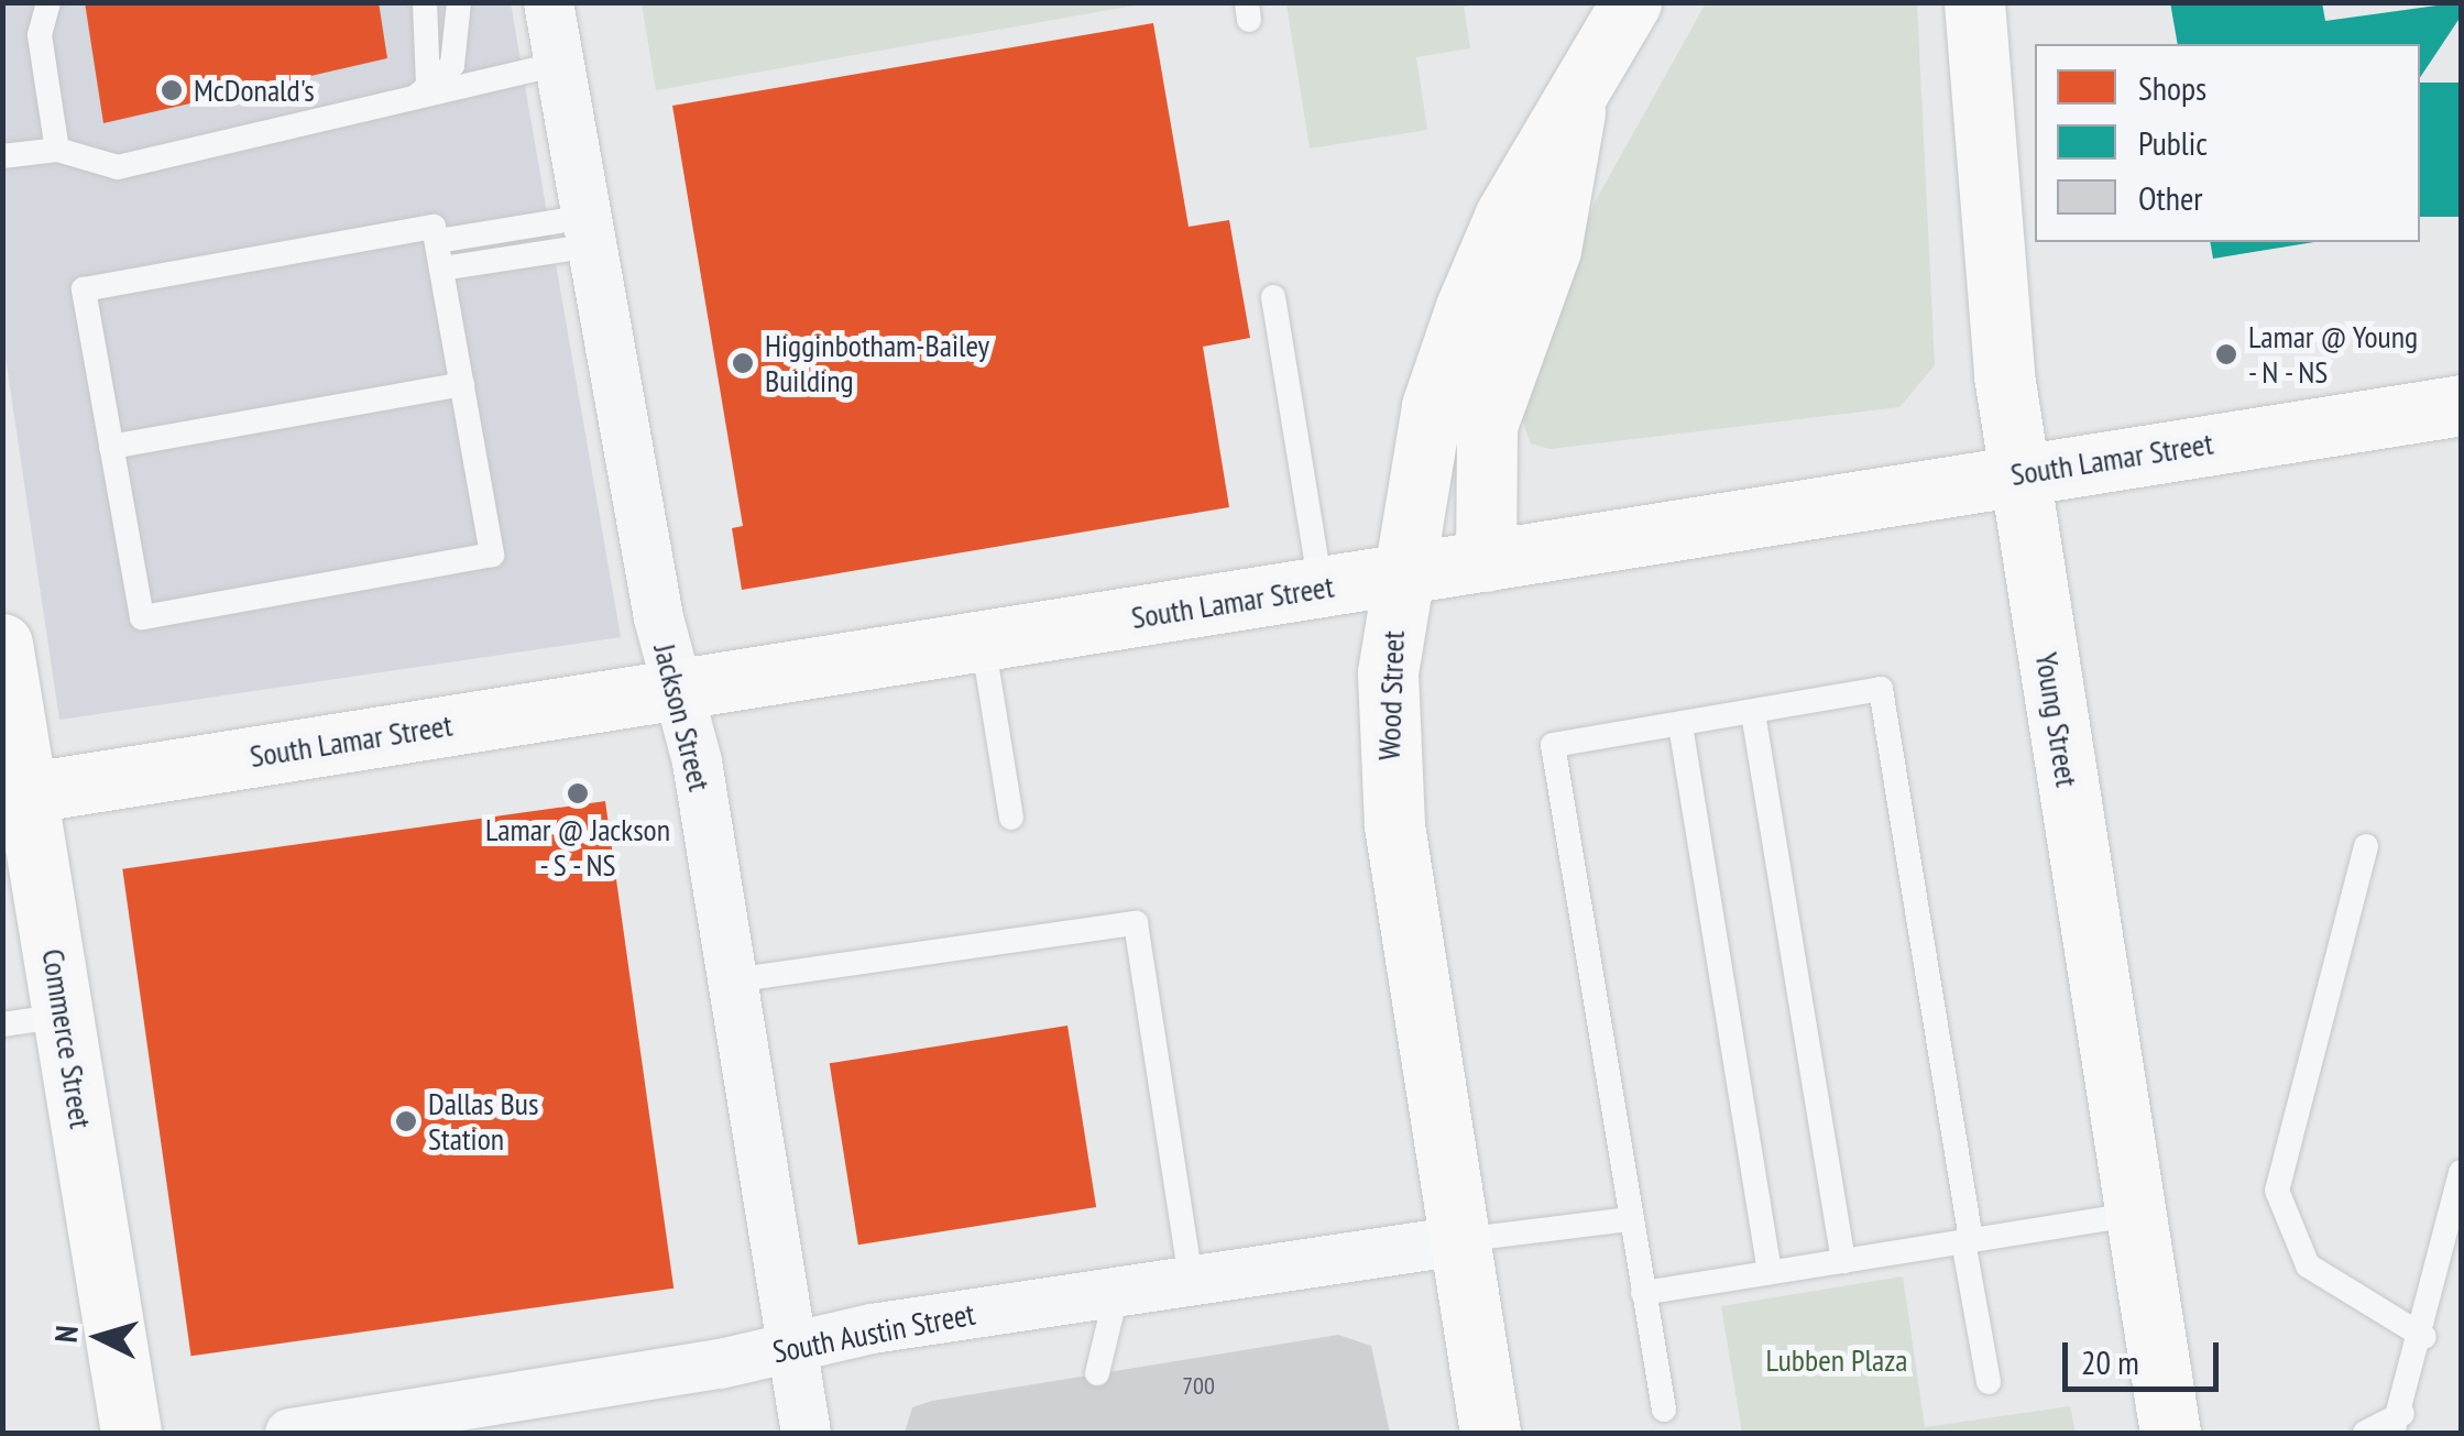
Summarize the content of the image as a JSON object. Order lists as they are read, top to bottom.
{
  "streets": {
    "main road": [
      "South Lamar Street",
      "Wood Street",
      "Young Street",
      "Commerce Street"
    ],
    "street": ["Jackson Street", "South Austin Street"]
  },
  "crossings": [
    ["South Lamar Street", "Wood Street"],
    ["South Lamar Street", "Jackson Street"],
    ["South Lamar Street", "Young Street"],
    ["South Lamar Street", "Commerce Street"],
    ["Wood Street", "South Austin Street"],
    ["Jackson Street", "South Austin Street"]
  ],
  "parks": ["Lubben Plaza"],
  "places": [
    "McDonald's",
    "Lamar @ Young - N - NS",
    "Higginbotham-Bailey Building",
    "Lamar @ Jackson - S - NS",
    "Dallas Bus Station"
  ],
  "house_numbers": ["700"],
  "legend": ["Shops", "Public", "Other"],
  "scale_bar": "20 m",
  "north": "left"
}
